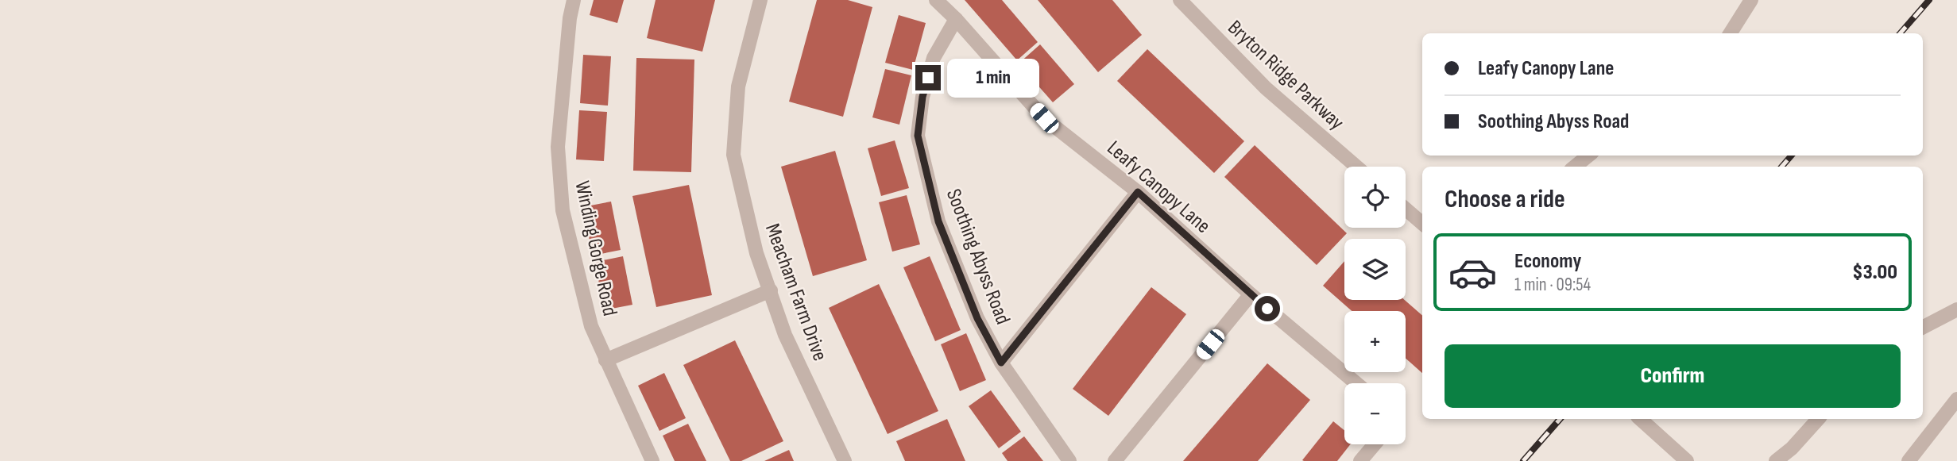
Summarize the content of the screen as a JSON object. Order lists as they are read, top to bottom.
{
  "streets": {
    "street": [
      "Bryton Ridge Parkway",
      "Leafy Canopy Lane",
      "Winding Gorge Road",
      "Soothing Abyss Road",
      "Meacham Farm Drive"
    ]
  },
  "crossings": [
    ["Leafy Canopy Lane", "Soothing Abyss Road"]
  ],
  "page": {
    "banner": ["Leafy Canopy Lane", "Soothing Abyss Road"],
    "bubble": "1 min",
    "map_buttons": ["+", "−"],
    "heading": "Choose a ride",
    "list": [
      {
        "name": "Economy",
        "note": "1 min · 09:54",
        "value": "$3.00"
      }
    ],
    "buttons": "Confirm"
  }
}
